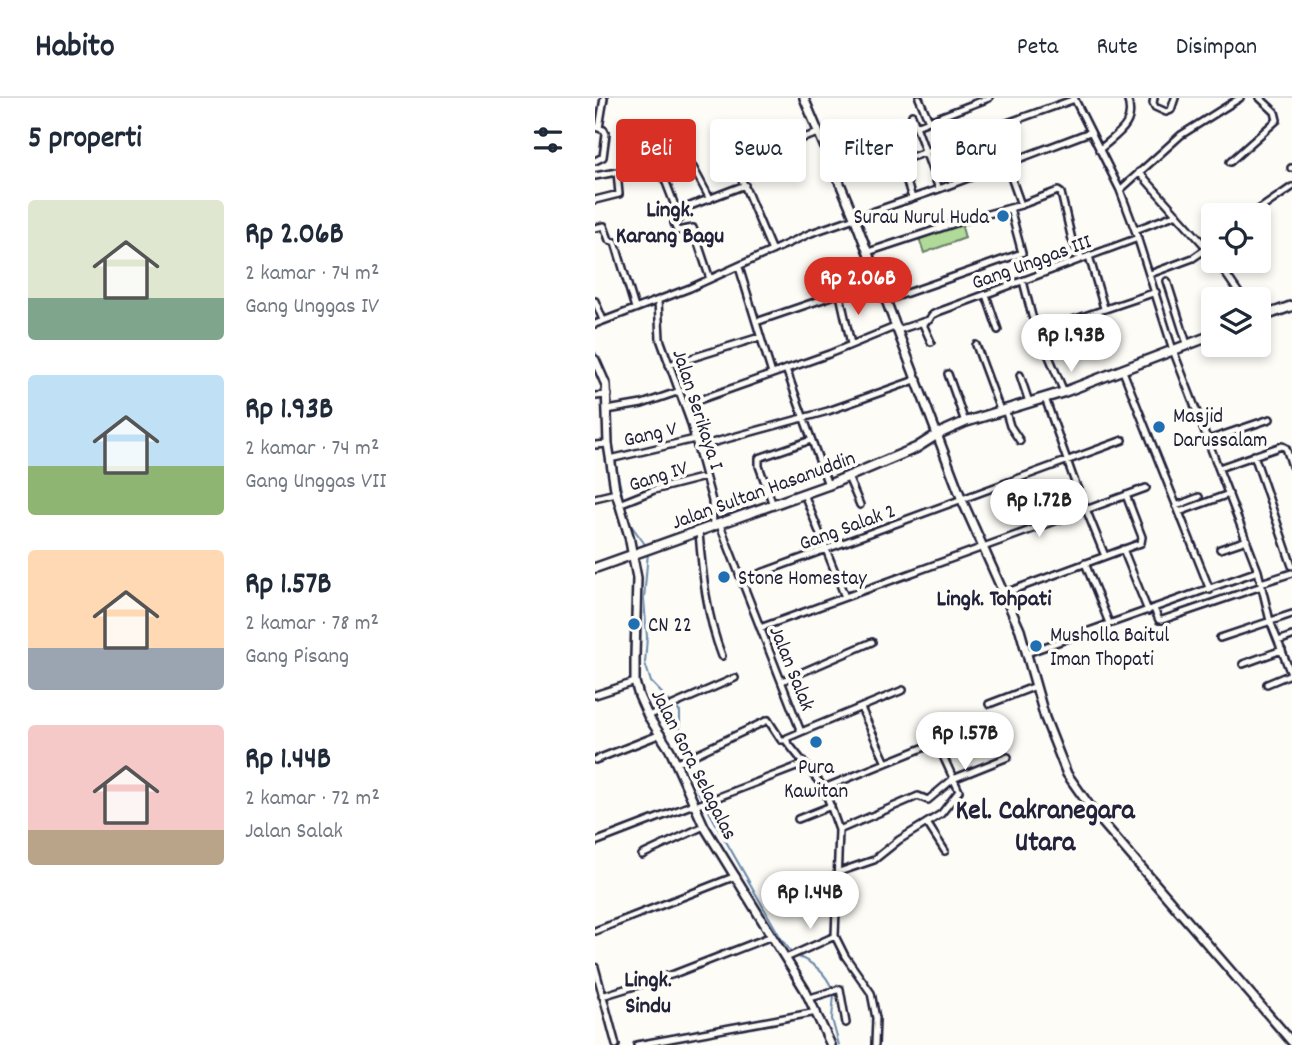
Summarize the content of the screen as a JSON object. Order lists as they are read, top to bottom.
{
  "streets": {
    "main road": ["Jalan Sultan Hasanuddin"],
    "street": [
      "Gang Unggas III",
      "Jalan Serikaya I",
      "Gang V",
      "Gang IV",
      "Gang Salak 2",
      "Jalan Salak",
      "Jalan Gora Selagalas"
    ]
  },
  "crossings": [
    ["Gang Unggas III", "Jalan Serikaya I"],
    ["Jalan Serikaya I", "Gang V"],
    ["Jalan Serikaya I", "Gang IV"],
    ["Jalan Serikaya I", "Jalan Sultan Hasanuddin"],
    ["Jalan Serikaya I", "Jalan Salak"],
    ["Gang V", "Jalan Gora Selagalas"],
    ["Gang IV", "Jalan Gora Selagalas"],
    ["Jalan Sultan Hasanuddin", "Jalan Salak"],
    ["Jalan Sultan Hasanuddin", "Jalan Gora Selagalas"],
    ["Gang Salak 2", "Jalan Salak"]
  ],
  "districts": [
    "Lingk. Karang Bagu",
    "Lingk. Tohpati",
    "Kel. Cakranegara Utara",
    "Lingk. Sindu"
  ],
  "places": [
    "Surau Nurul Huda",
    "Masjid Darussalam",
    "Stone Homestay",
    "CN 22",
    "Musholla Baitul Iman Thopati",
    "Pura Kawitan"
  ],
  "page": {
    "header": "Habito",
    "nav": ["Peta", "Rute", "Disimpan"],
    "heading": "5 properti",
    "chip": [
      "Beli",
      "Sewa",
      "Filter",
      "Baru"
    ],
    "list": [
      {
        "name": "Rp 2.06B",
        "note": "2 kamar · 74 m² · Gang Unggas IV"
      },
      {
        "name": "Rp 1.93B",
        "note": "2 kamar · 74 m² · Gang Unggas VII"
      },
      {
        "name": "Rp 1.57B",
        "note": "2 kamar · 78 m² · Gang Pisang"
      },
      {
        "name": "Rp 1.44B",
        "note": "2 kamar · 72 m² · Jalan Salak"
      }
    ],
    "price": [
      "Rp 2.06B",
      "Rp 1.93B",
      "Rp 1.72B",
      "Rp 1.57B",
      "Rp 1.44B"
    ]
  }
}
